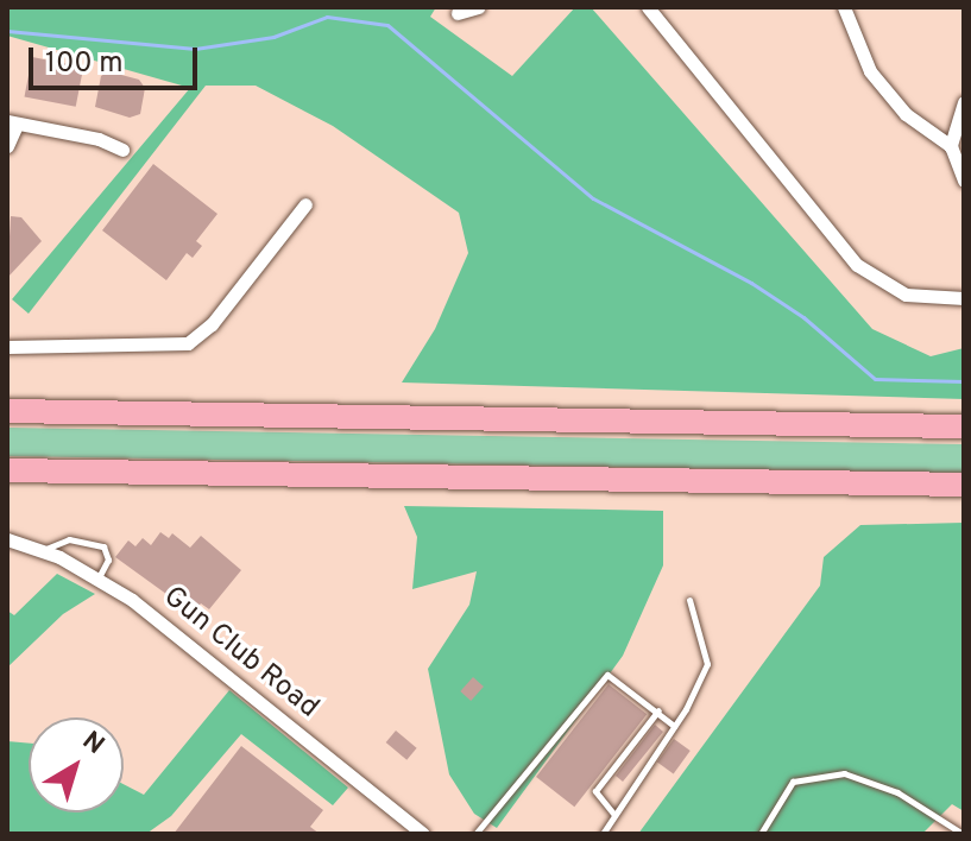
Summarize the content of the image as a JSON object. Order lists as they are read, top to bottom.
{
  "streets": {
    "street": ["Gun Club Road"]
  },
  "scale_bar": "100 m",
  "north": "top right"
}
